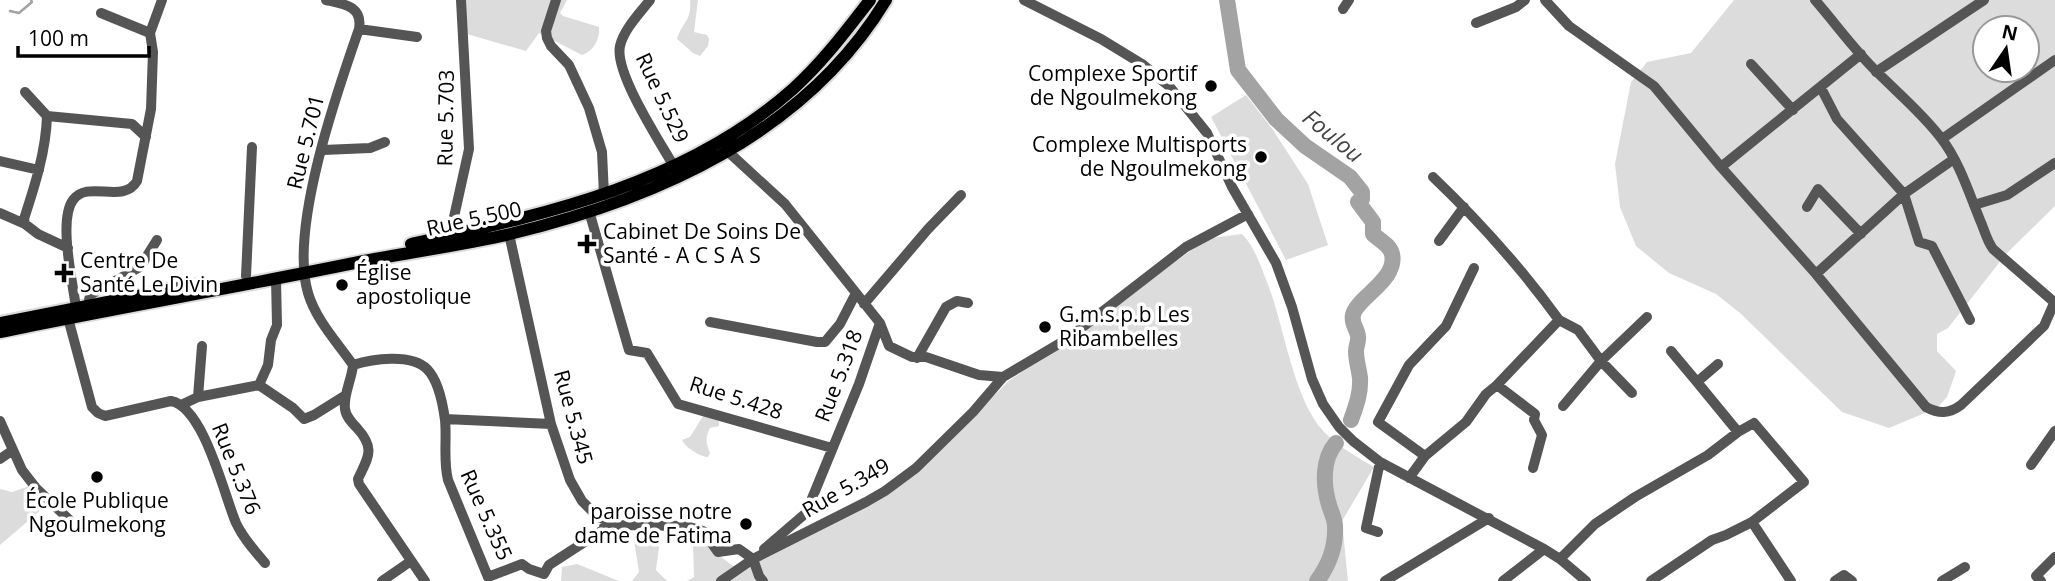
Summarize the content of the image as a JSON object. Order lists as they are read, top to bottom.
{
  "streets": {
    "main road": ["Rue 5.500"],
    "street": [
      "Rue 5.529",
      "Rue 5.703",
      "Rue 5.701",
      "Rue 5.318",
      "Rue 5.428",
      "Rue 5.345",
      "Rue 5.376",
      "Rue 5.349",
      "Rue 5.355"
    ]
  },
  "crossings": [
    ["Rue 5.529", "Rue 5.500"],
    ["Rue 5.703", "Rue 5.500"],
    ["Rue 5.701", "Rue 5.500"],
    ["Rue 5.500", "Rue 5.318"],
    ["Rue 5.500", "Rue 5.428"],
    ["Rue 5.500", "Rue 5.345"],
    ["Rue 5.318", "Rue 5.428"],
    ["Rue 5.318", "Rue 5.349"],
    ["Rue 5.345", "Rue 5.355"]
  ],
  "water": ["Foulou"],
  "places": {
    "other": [
      "Complexe Sportif de Ngoulmekong",
      "Complexe Multisports de Ngoulmekong",
      "Église apostolique",
      "G.m.s.p.b Les Ribambelles",
      "École Publique Ngoulmekong",
      "paroisse notre dame de Fatima"
    ],
    "health": ["Cabinet De Soins De Santé - A C S A S", "Centre De Santé Le Divin"]
  },
  "scale_bar": "100 m",
  "north": "top"
}
